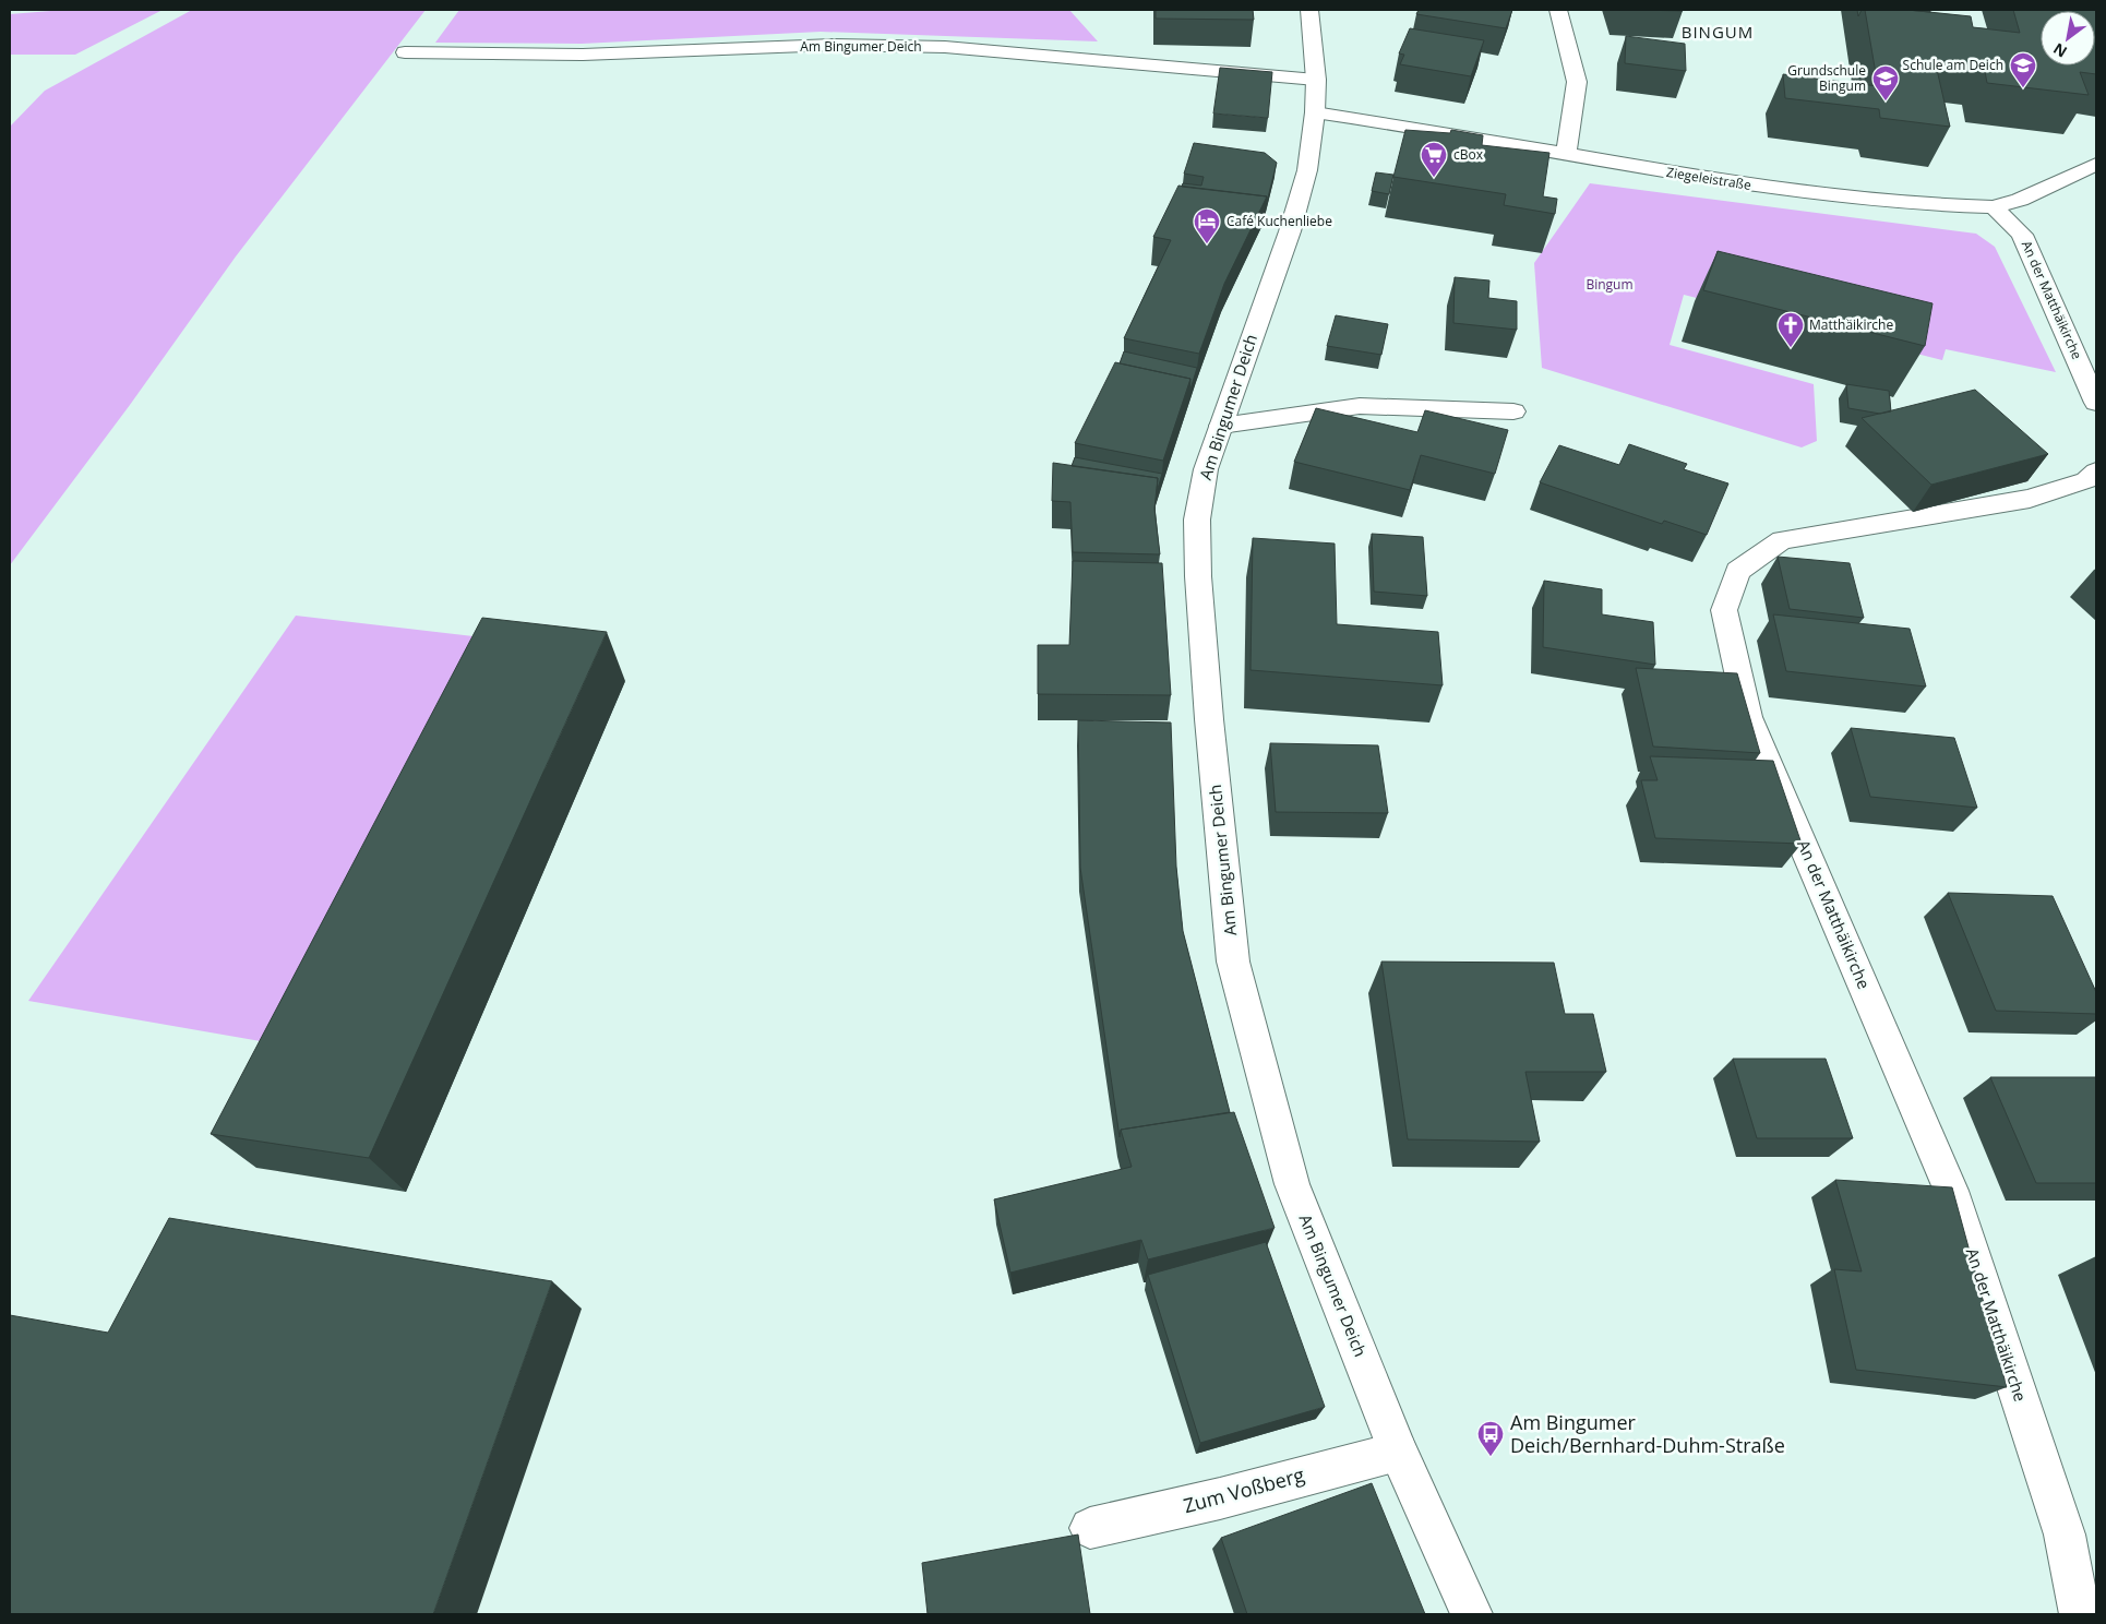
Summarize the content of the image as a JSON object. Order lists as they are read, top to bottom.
{
  "streets": {
    "street": [
      "Am Bingumer Deich",
      "Ziegeleistraße",
      "An der Matthäikirche",
      "Zum Voßberg"
    ]
  },
  "crossings": [
    ["Am Bingumer Deich", "Ziegeleistraße"],
    ["Am Bingumer Deich", "Zum Voßberg"],
    ["Ziegeleistraße", "An der Matthäikirche"]
  ],
  "districts": ["BINGUM"],
  "parks": ["Bingum"],
  "places": {
    "school or university": ["Schule am Deich", "Grundschule Bingum"],
    "supermarket": ["cBox"],
    "hotel": ["Café Kuchenliebe"],
    "church": ["Matthäikirche"],
    "bus stop": ["Am Bingumer Deich/Bernhard-Duhm-Straße"]
  },
  "north": "bottom left"
}
